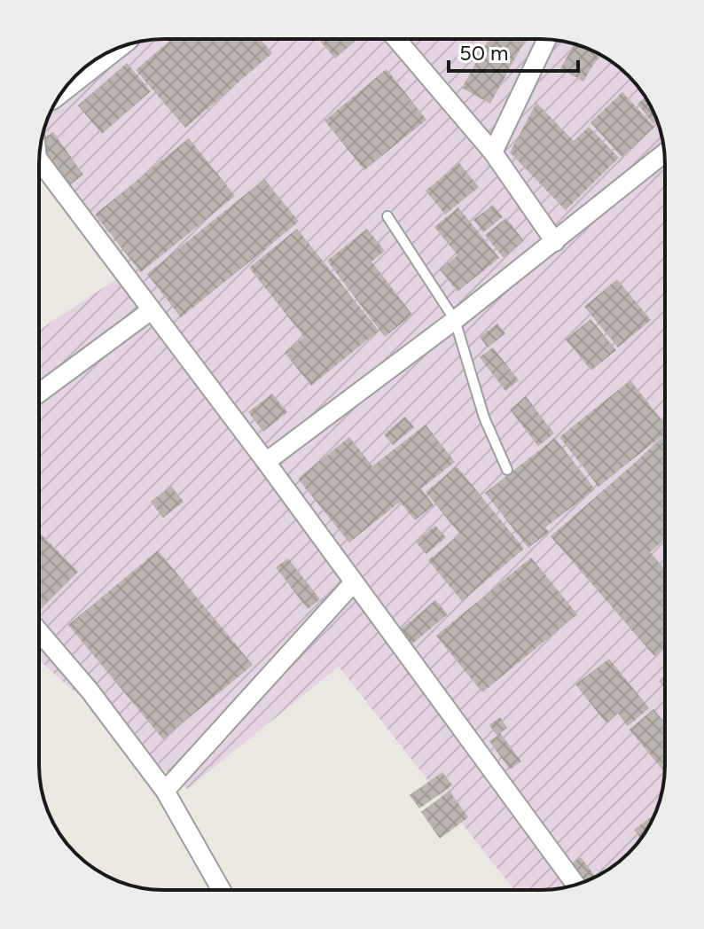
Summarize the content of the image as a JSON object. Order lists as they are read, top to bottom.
{
  "scale_bar": "50 m"
}
